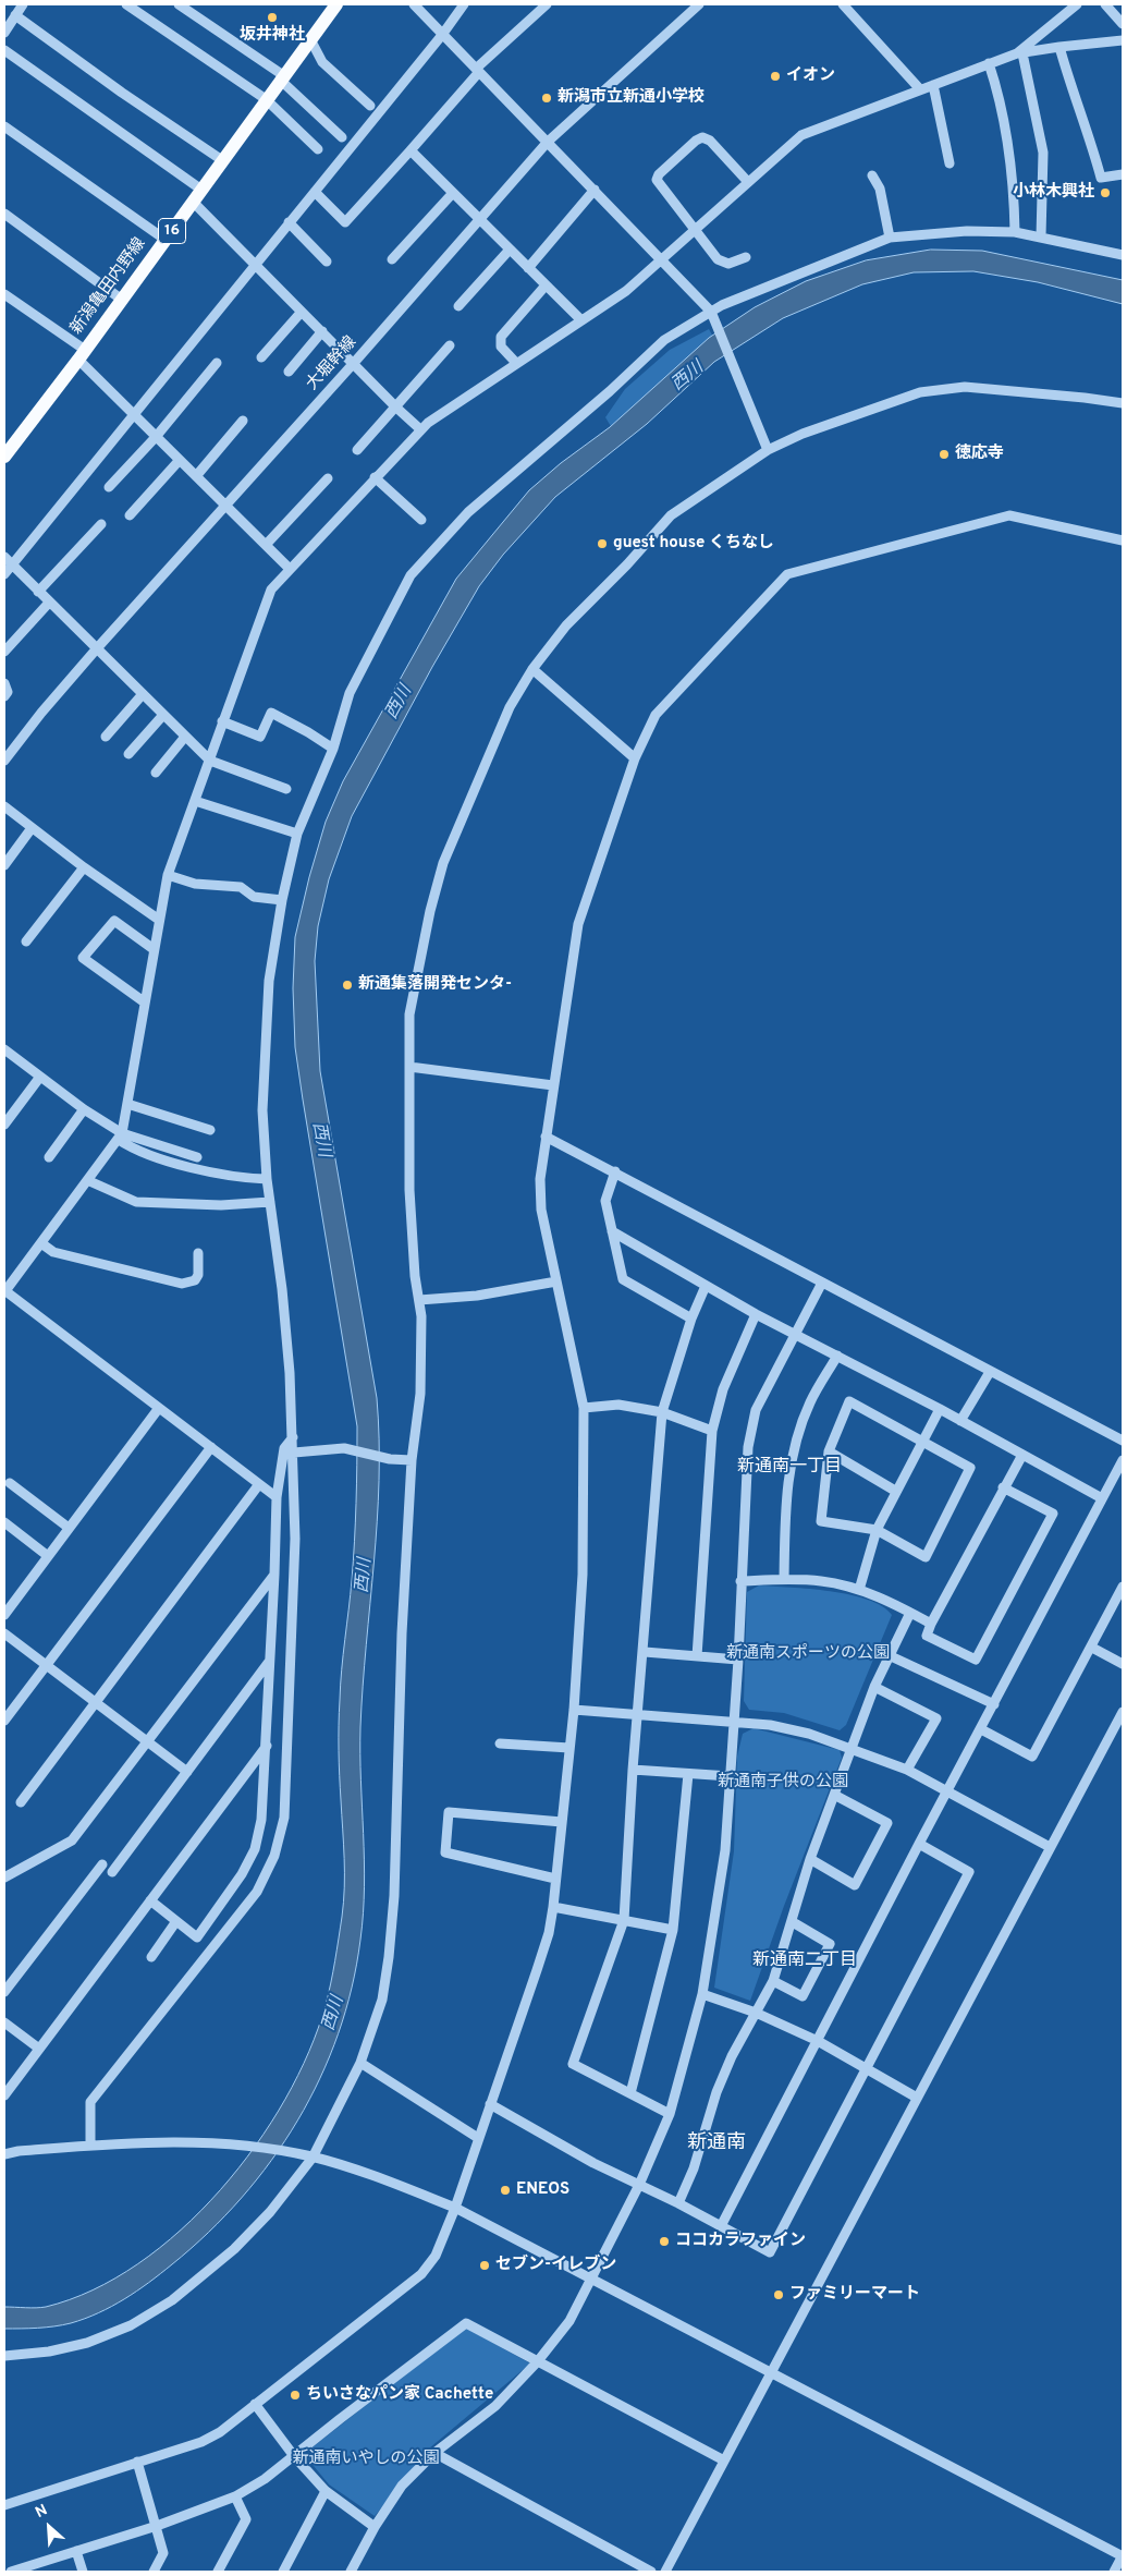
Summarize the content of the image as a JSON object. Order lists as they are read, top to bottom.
{
  "streets": {
    "main road": ["16", "新潟亀田内野線"],
    "street": ["大堀幹線"]
  },
  "districts": ["新通南一丁目", "新通南二丁目", "新通南"],
  "water": ["西川"],
  "parks": ["新通南スポーツの公園", "新通南子供の公園", "新通南いやしの公園"],
  "places": [
    "坂井神社",
    "イオン",
    "新潟市立新通小学校",
    "小林木興社",
    "徳応寺",
    "guest house くちなし",
    "新通集落開発センタ-",
    "ENEOS",
    "ココカラファイン",
    "セブン-イレブン",
    "ファミリーマート",
    "ちいさなパン家 Cachette"
  ],
  "north": "top left"
}
